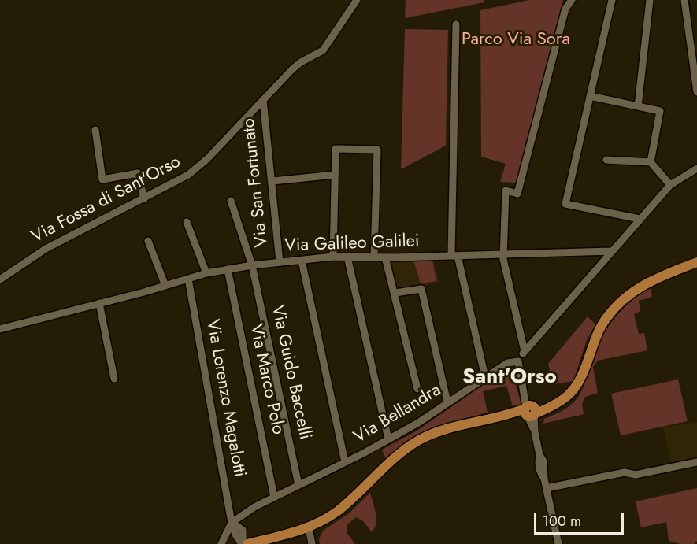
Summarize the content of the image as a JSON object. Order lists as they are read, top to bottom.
{
  "streets": {
    "street": [
      "Via San Fortunato",
      "Via Fossa di Sant'Orso",
      "Via Galileo Galilei",
      "Via Guido Baccelli",
      "Via Marco Polo",
      "Via Lorenzo Magalotti",
      "Via Bellandra"
    ]
  },
  "crossings": [
    ["Via San Fortunato", "Via Fossa di Sant'Orso"],
    ["Via San Fortunato", "Via Galileo Galilei"],
    ["Via Galileo Galilei", "Via Guido Baccelli"],
    ["Via Galileo Galilei", "Via Marco Polo"],
    ["Via Galileo Galilei", "Via Lorenzo Magalotti"],
    ["Via Guido Baccelli", "Via Bellandra"],
    ["Via Marco Polo", "Via Bellandra"],
    ["Via Lorenzo Magalotti", "Via Bellandra"]
  ],
  "districts": ["Sant'Orso"],
  "parks": ["Parco Via Sora"],
  "scale_bar": "100 m"
}
